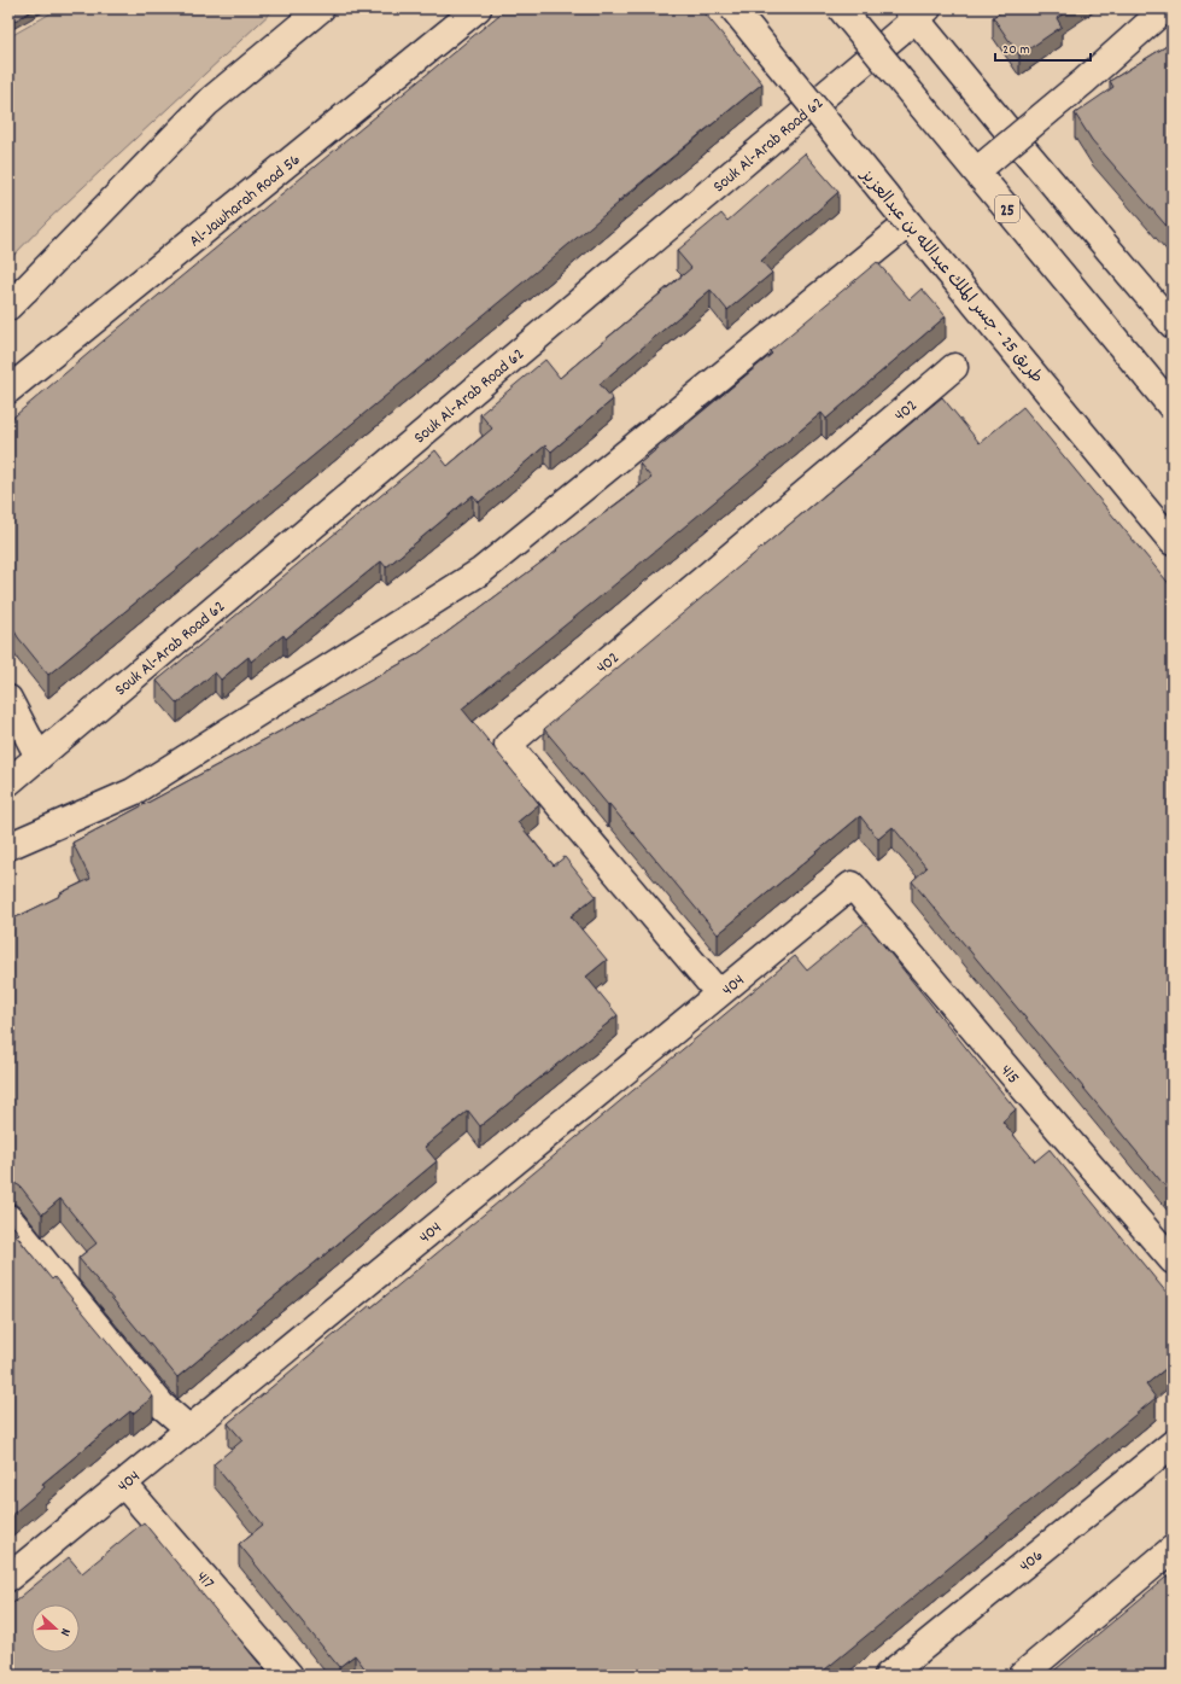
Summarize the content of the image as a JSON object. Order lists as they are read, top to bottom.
{
  "streets": {
    "street": [
      "Souk Al-Arab Road 62",
      "Al-Jawharah Road 56",
      "25",
      "طريق 25 - جسر الملك عبدالله بن عبدالعزيز",
      "402",
      "404",
      "415",
      "406",
      "417"
    ]
  },
  "crossings": [
    ["402", "404"],
    ["404", "415"],
    ["404", "417"]
  ],
  "scale_bar": "20 m",
  "north": "right"
}
